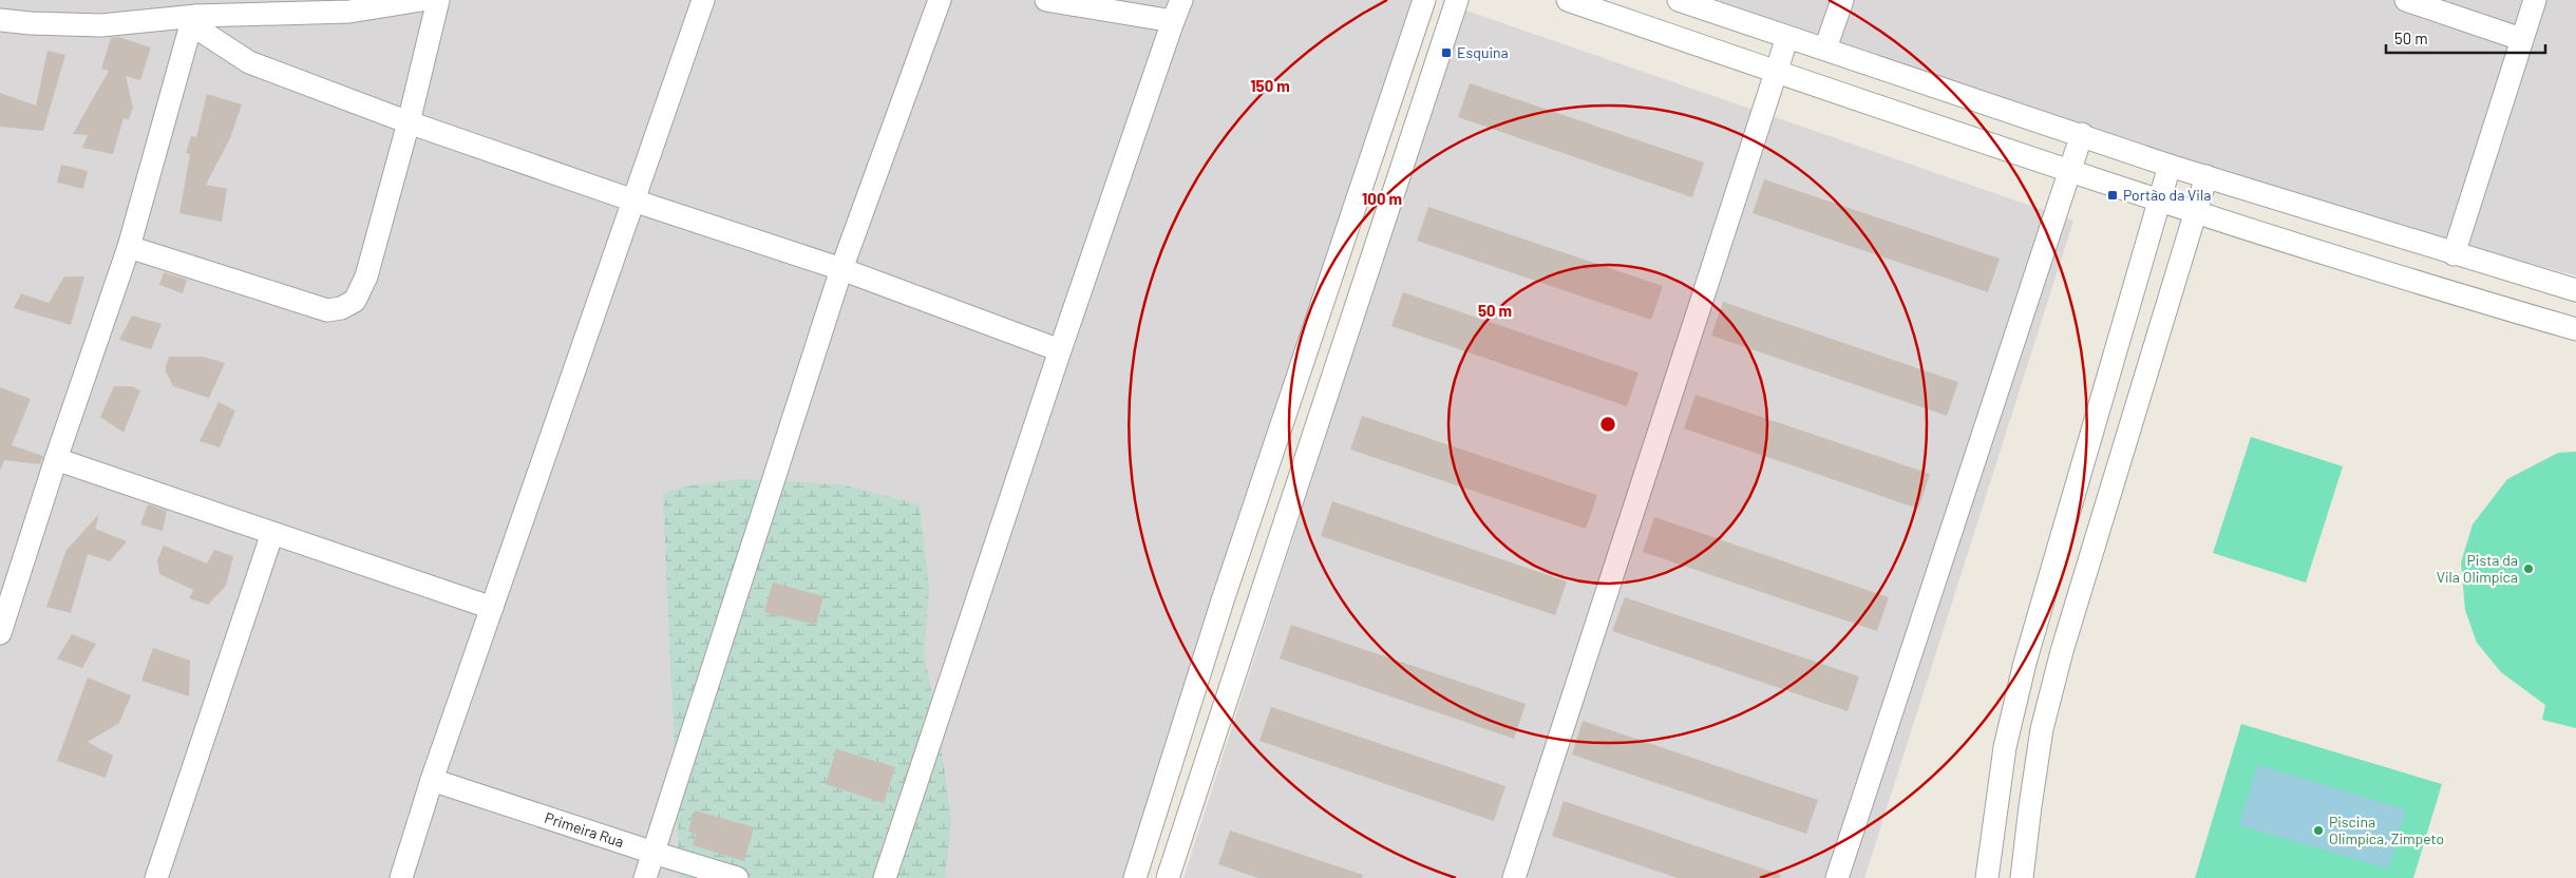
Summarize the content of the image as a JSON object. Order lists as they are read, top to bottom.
{
  "streets": {
    "street": ["Primeira Rua"]
  },
  "places": {
    "transit": ["Esquina", "Portão da Vila"],
    "other": ["Pista da Vila Olimpíca", "Piscina Olimpíca, Zimpeto"]
  },
  "scale_bar": "50 m",
  "rings": ["150 m", "100 m", "50 m"]
}
